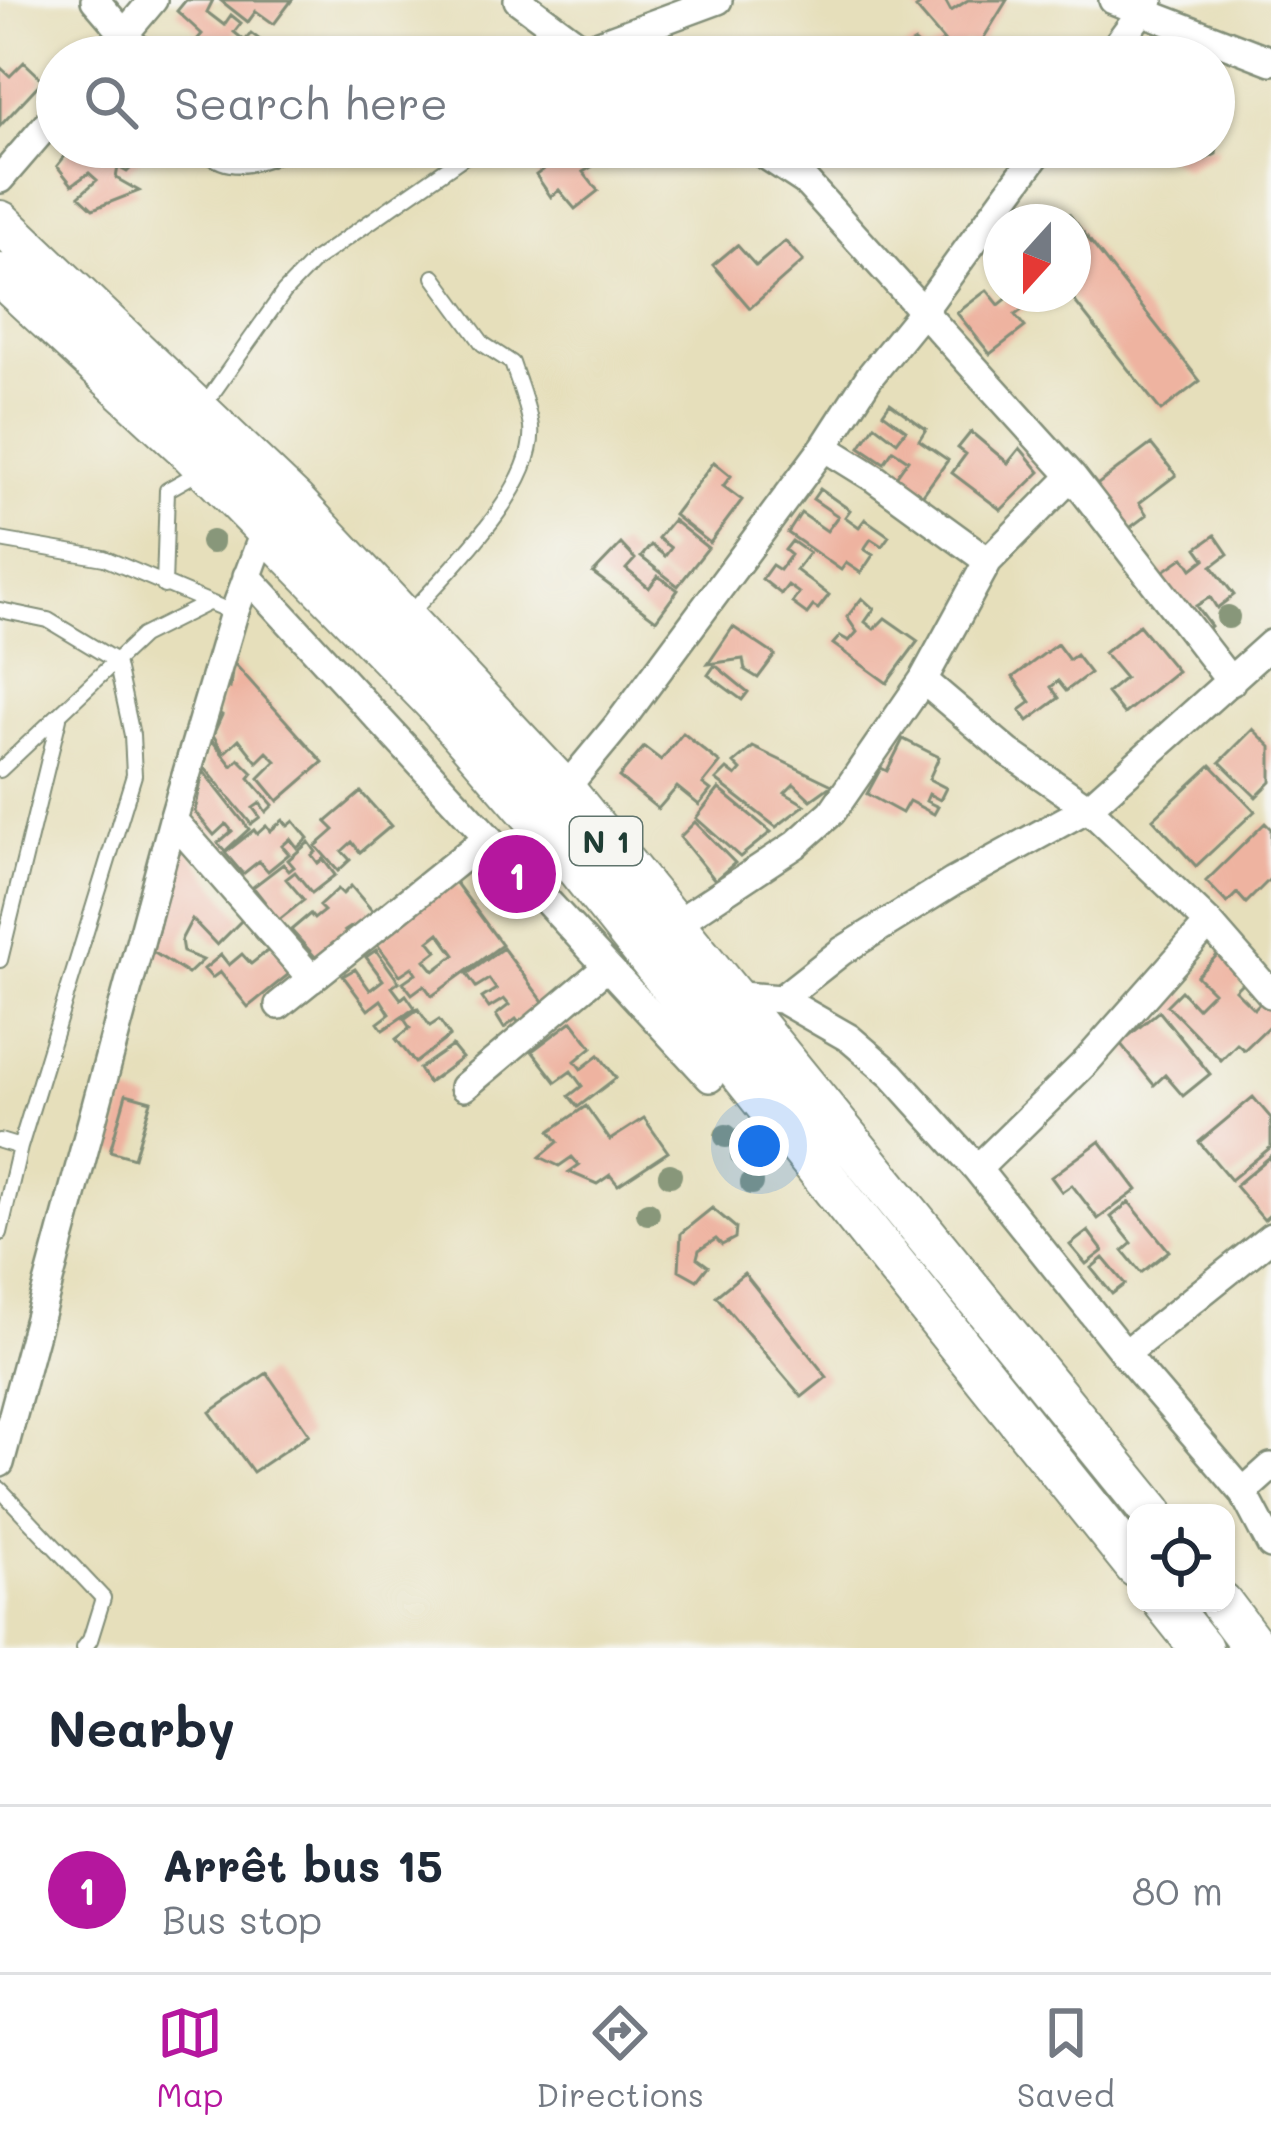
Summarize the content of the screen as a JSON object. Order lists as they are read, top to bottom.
{
  "streets": {
    "highway": ["N 1"]
  },
  "north": "bottom",
  "page": {
    "search": "Search here",
    "pins": "1",
    "heading": "Nearby",
    "list": [
      {
        "mark": "1",
        "name": "Arrêt bus 15",
        "note": "Bus stop",
        "value": "80 m"
      }
    ],
    "nav": ["Map", "Directions", "Saved"]
  }
}
